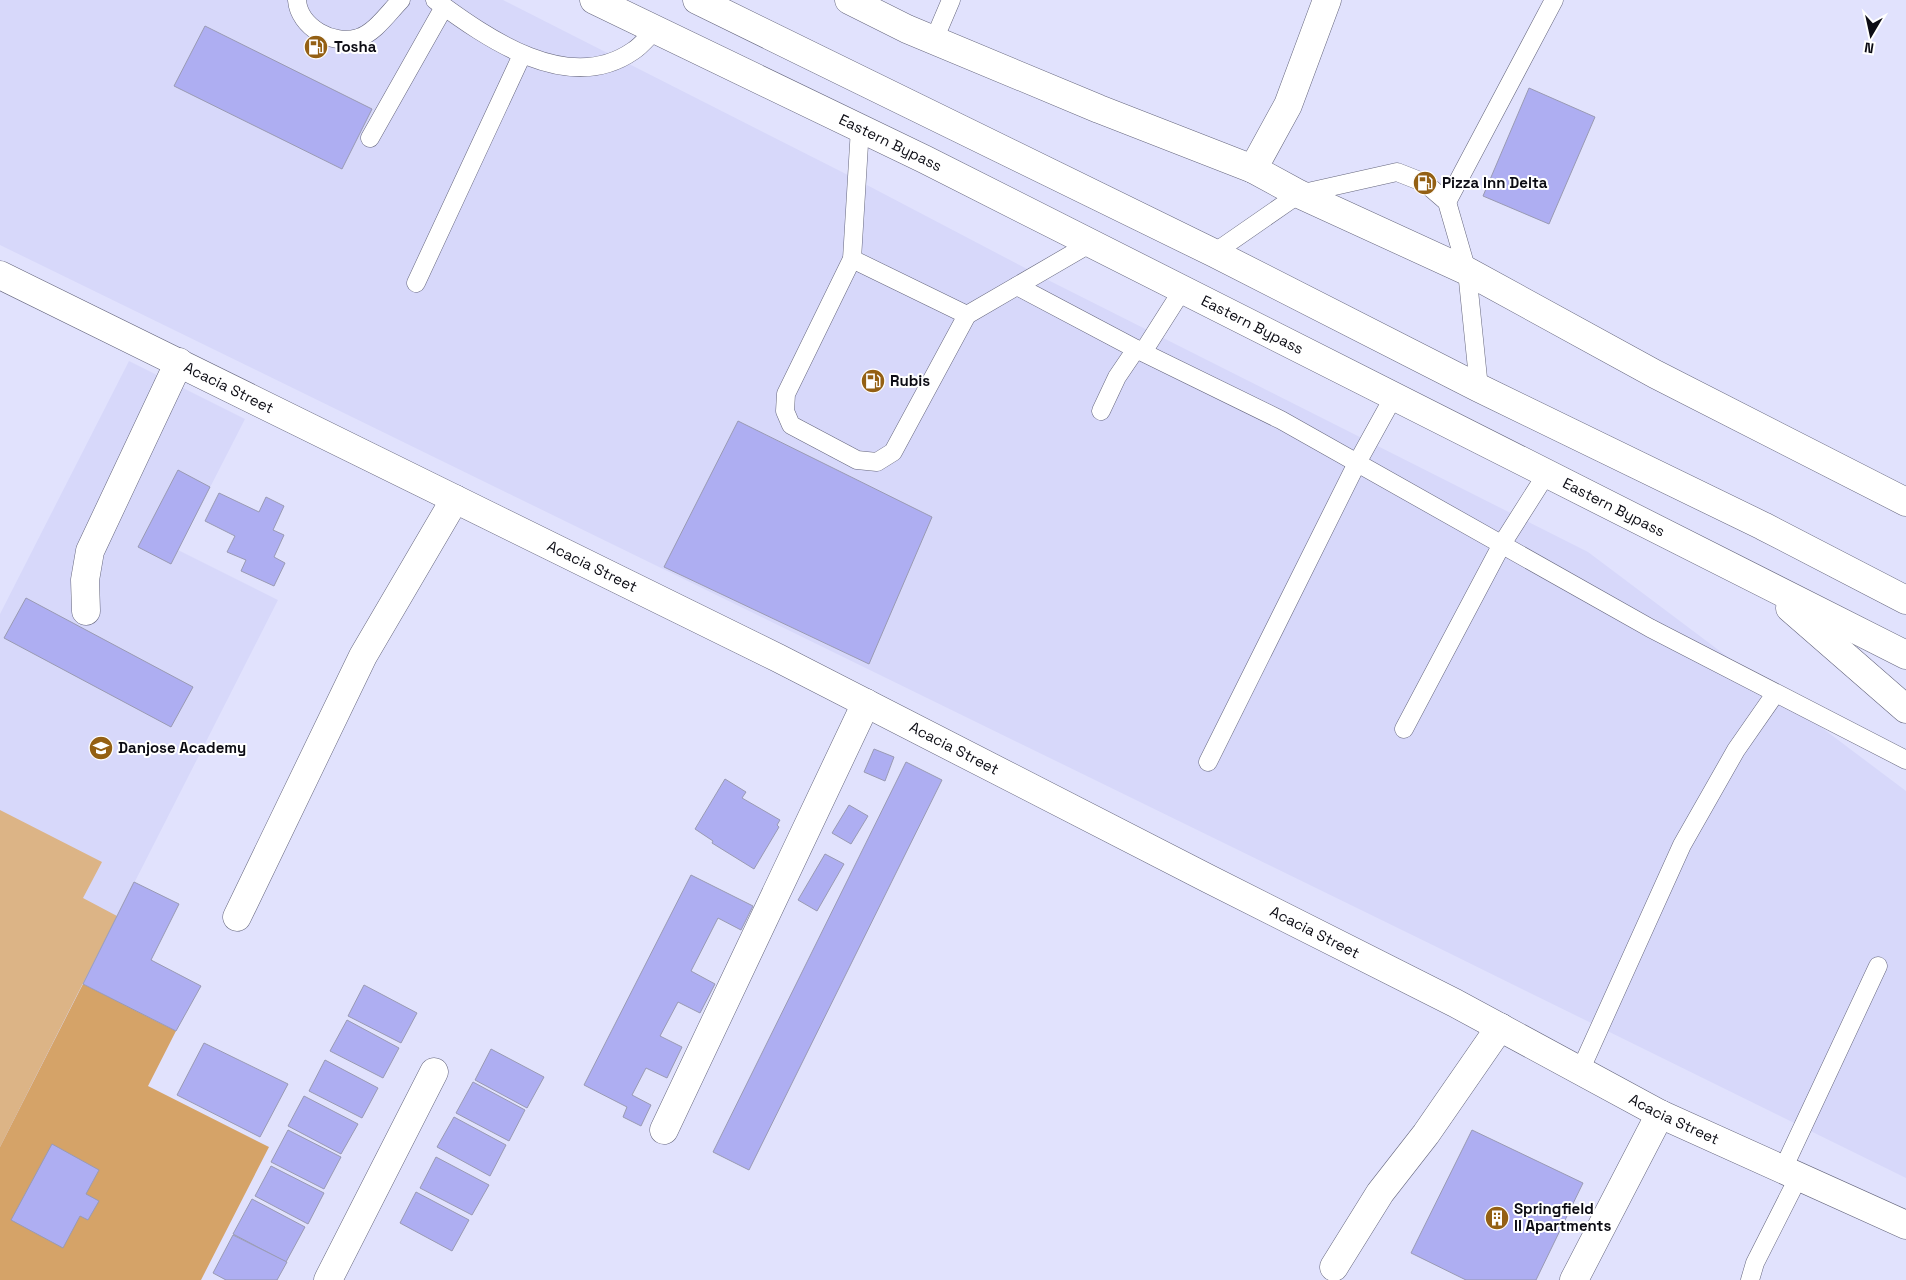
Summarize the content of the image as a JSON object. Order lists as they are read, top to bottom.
{
  "streets": {
    "street": ["Eastern Bypass", "Acacia Street"]
  },
  "places": {
    "fuel station": ["Tosha", "Pizza Inn Delta", "Rubis"],
    "school or university": ["Danjose Academy"],
    "building": ["Springfield II Apartments"]
  },
  "north": "bottom"
}
